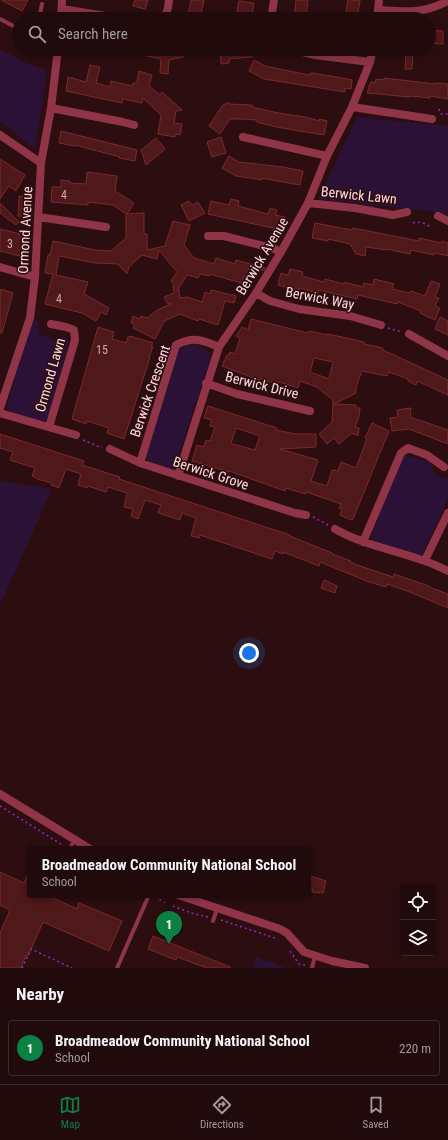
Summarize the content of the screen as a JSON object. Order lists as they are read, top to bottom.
{
  "streets": {
    "street": [
      "Berwick Lawn",
      "Ormond Avenue",
      "Berwick Avenue",
      "Berwick Way",
      "Ormond Lawn",
      "Berwick Drive",
      "Berwick Crescent",
      "Berwick Grove"
    ]
  },
  "crossings": [
    ["Berwick Lawn", "Berwick Avenue"],
    ["Berwick Avenue", "Berwick Way"],
    ["Berwick Avenue", "Berwick Drive"],
    ["Berwick Avenue", "Berwick Crescent"],
    ["Berwick Avenue", "Berwick Grove"],
    ["Berwick Crescent", "Berwick Grove"]
  ],
  "house_numbers": [
    "4",
    "3",
    "4",
    "15"
  ],
  "page": {
    "search": "Search here",
    "popup": ["Broadmeadow Community National School", "School"],
    "pins": "1",
    "heading": "Nearby",
    "list": [
      {
        "mark": "1",
        "name": "Broadmeadow Community National School",
        "note": "School",
        "value": "220 m"
      }
    ],
    "nav": ["Map", "Directions", "Saved"]
  }
}
